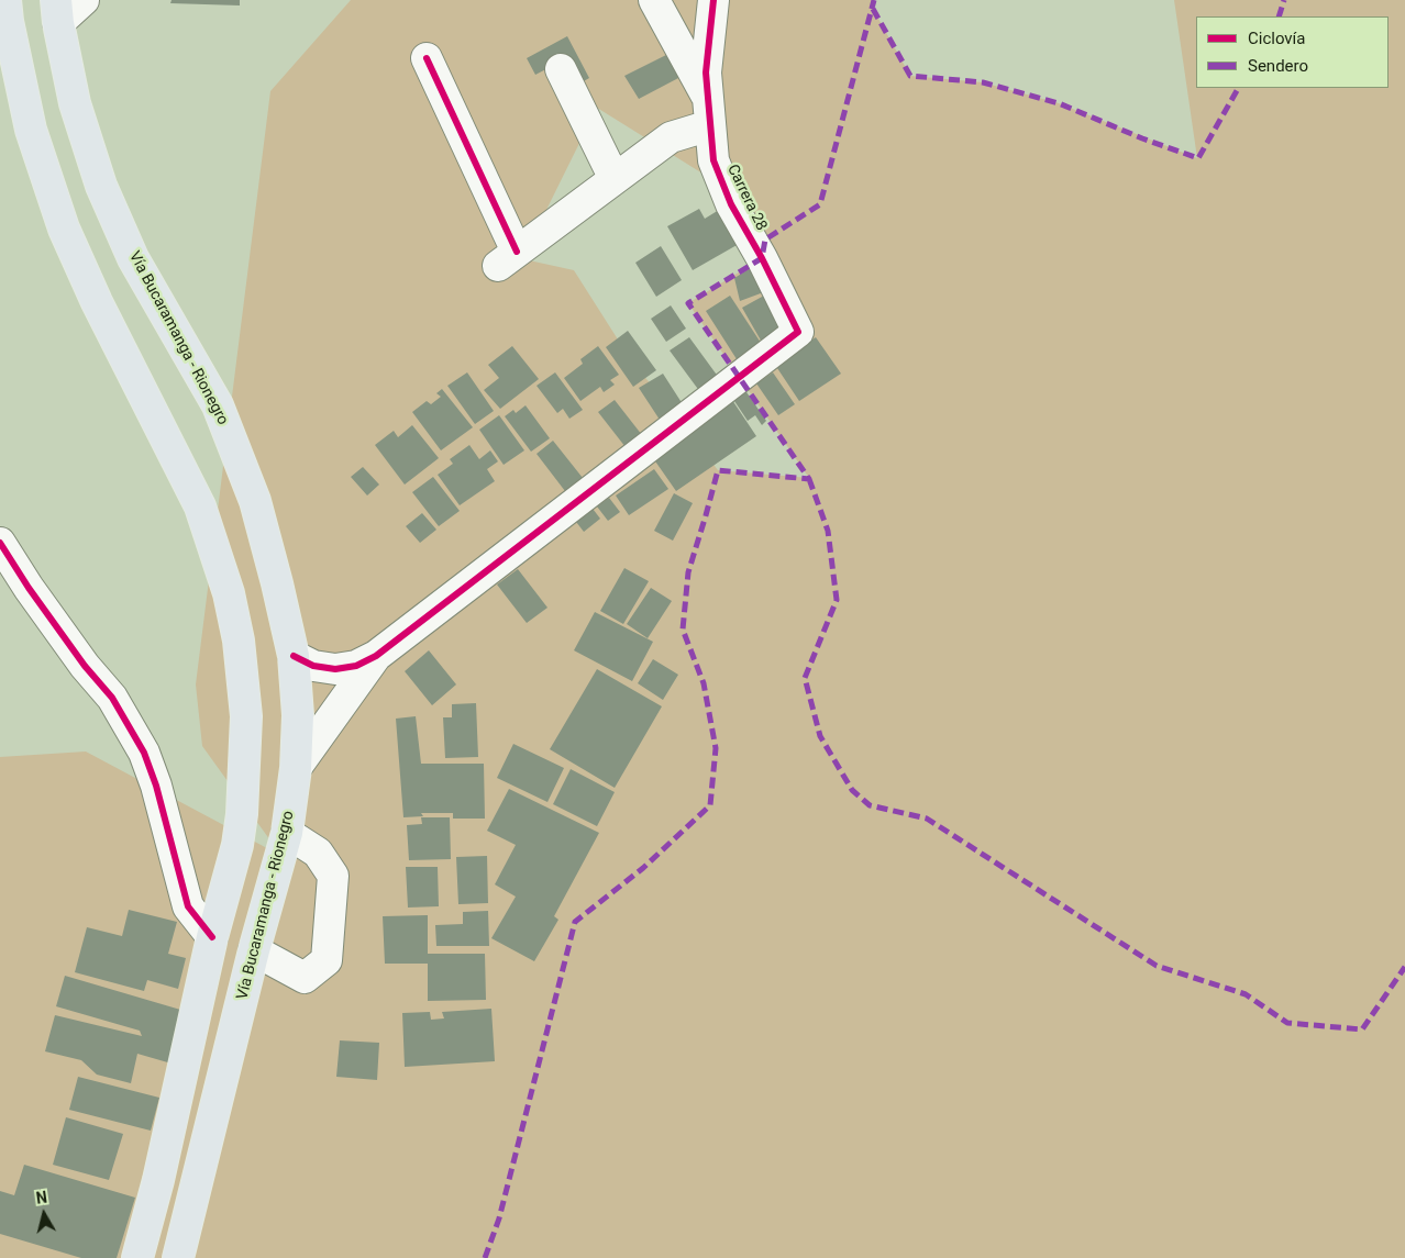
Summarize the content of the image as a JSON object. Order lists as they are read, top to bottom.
{
  "streets": {
    "highway": ["Vía Bucaramanga - Rionegro"],
    "street": ["Carrera 28"]
  },
  "legend": ["Ciclovía", "Sendero"],
  "north": "top"
}
